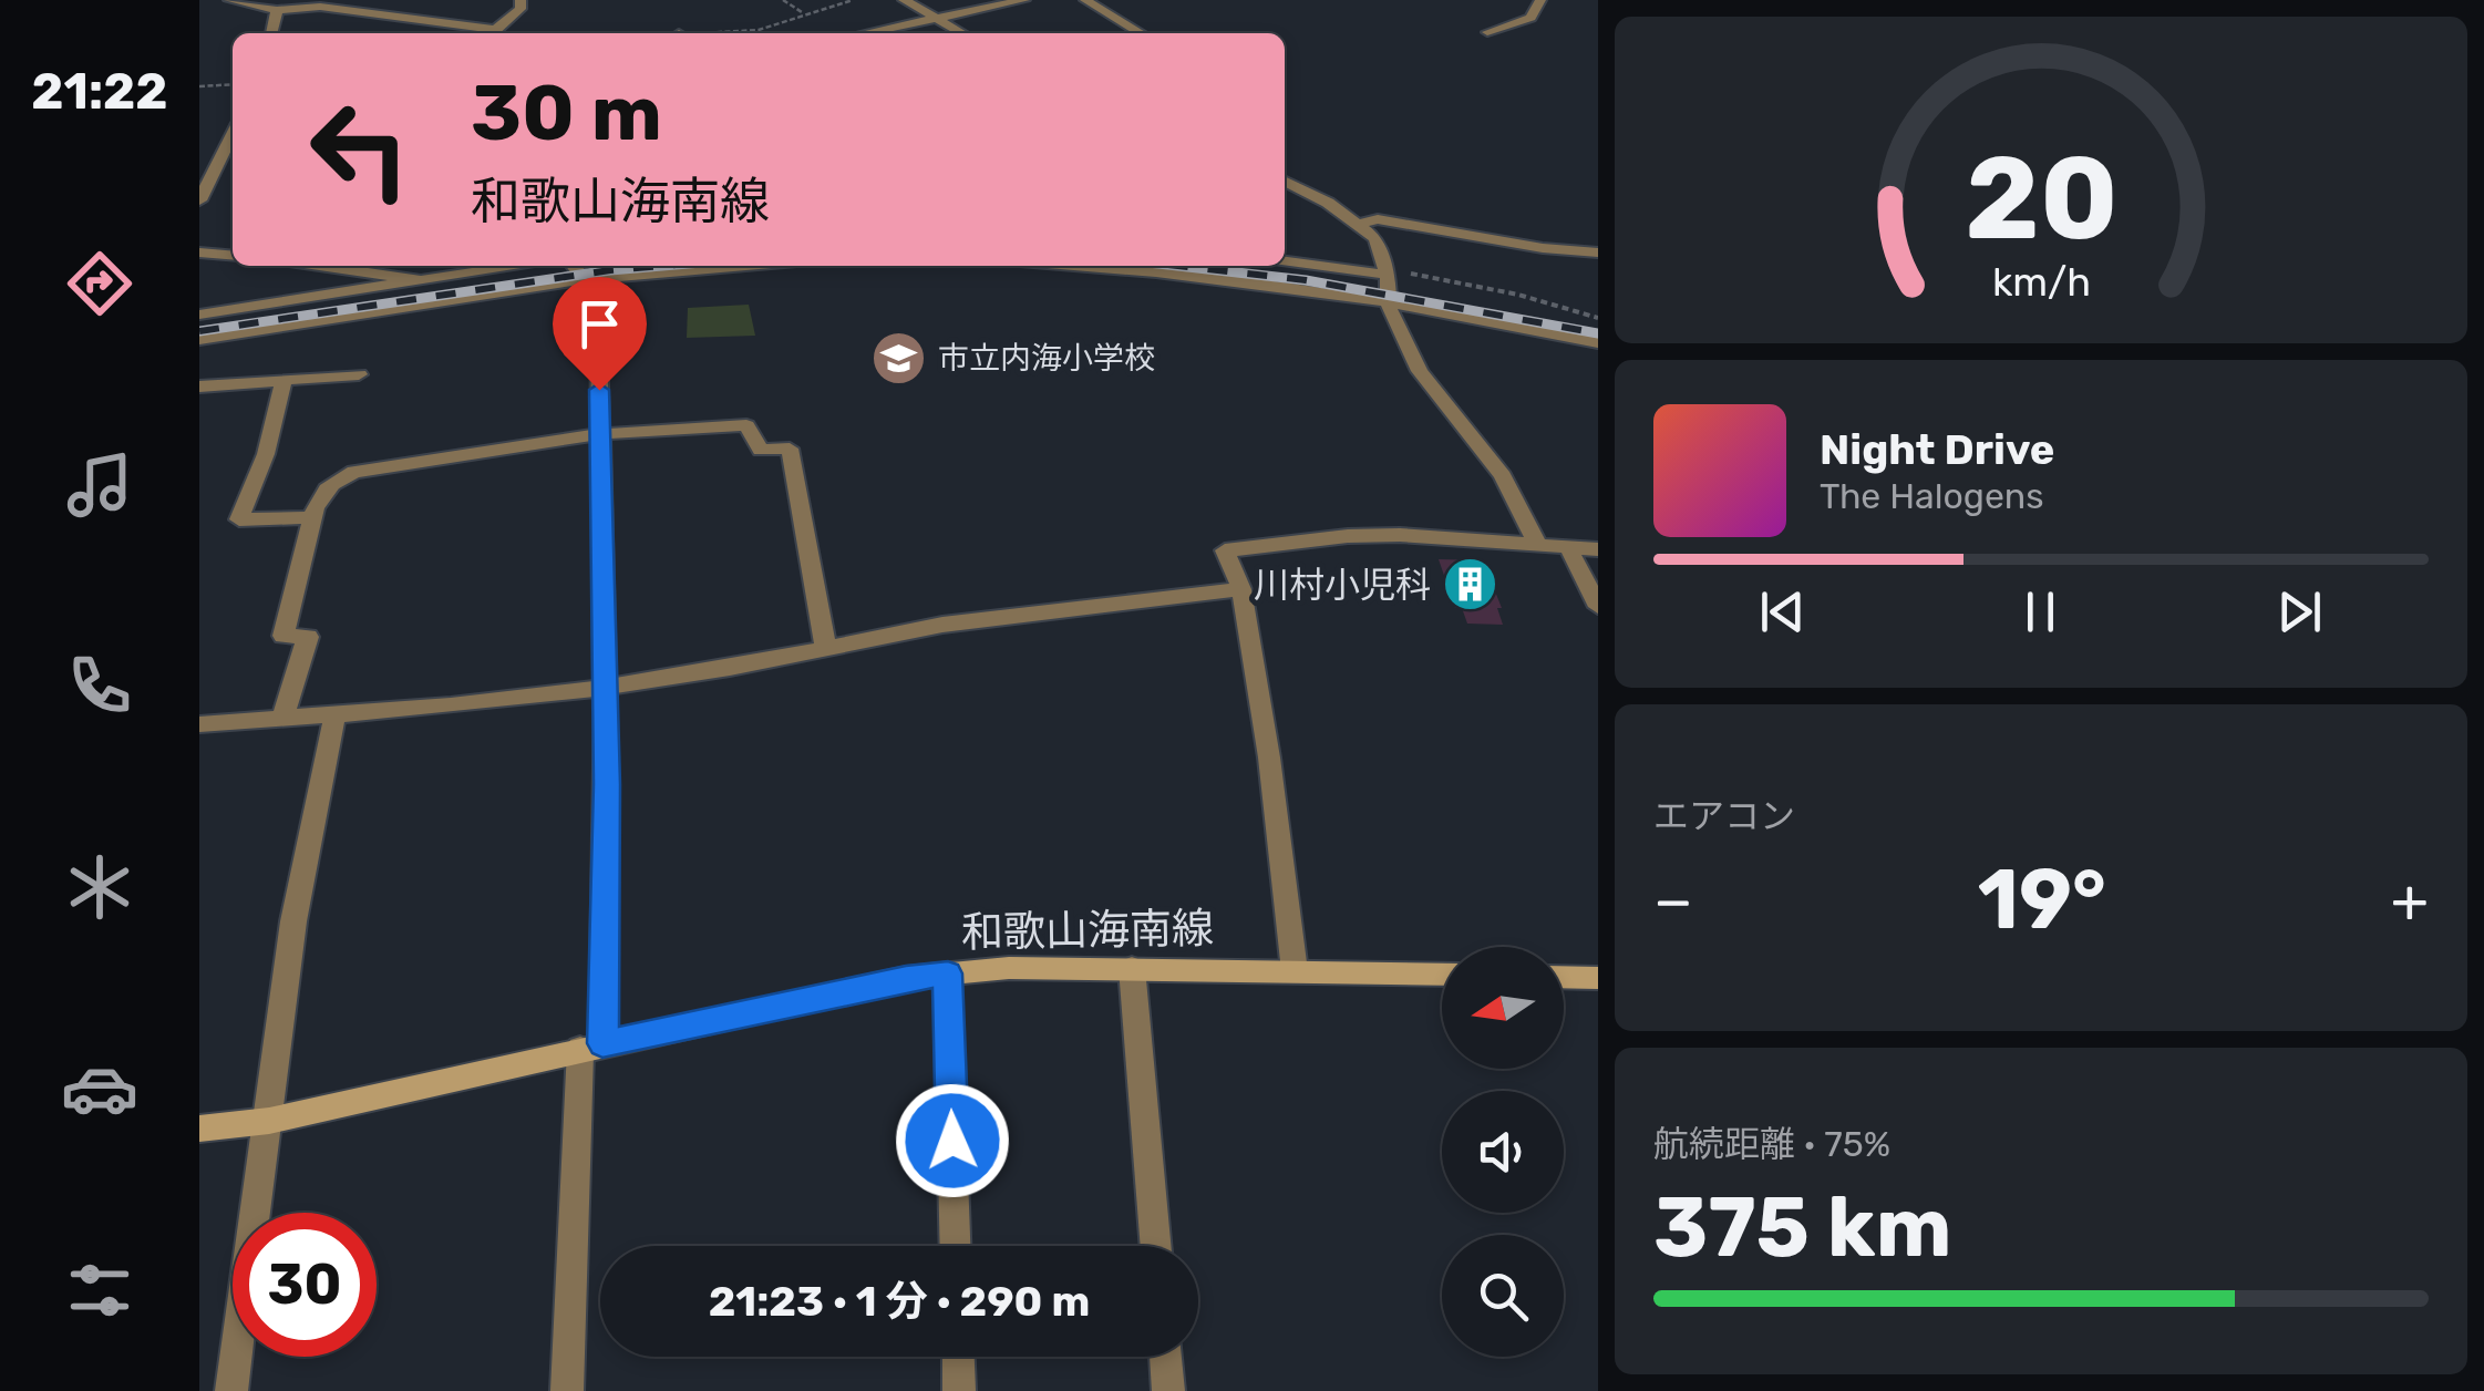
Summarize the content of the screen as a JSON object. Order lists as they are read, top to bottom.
{
  "streets": {
    "main road": ["和歌山海南線"]
  },
  "places": {
    "school or university": ["市立内海小学校"],
    "building": ["川村小児科"]
  },
  "north": "left",
  "page": {
    "tabs": "21:22",
    "turn": ["30 m", "和歌山海南線"],
    "song": ["Night Drive", "The Halogens"],
    "tile": [
      "エアコン",
      ["航続距離 · 75%", "375 km"]
    ],
    "heat": ["−", "19°", "+"],
    "limit": "30",
    "trip": "21:23 · 1 分 · 290 m",
    "gauge": ["20", "km/h"]
  }
}
